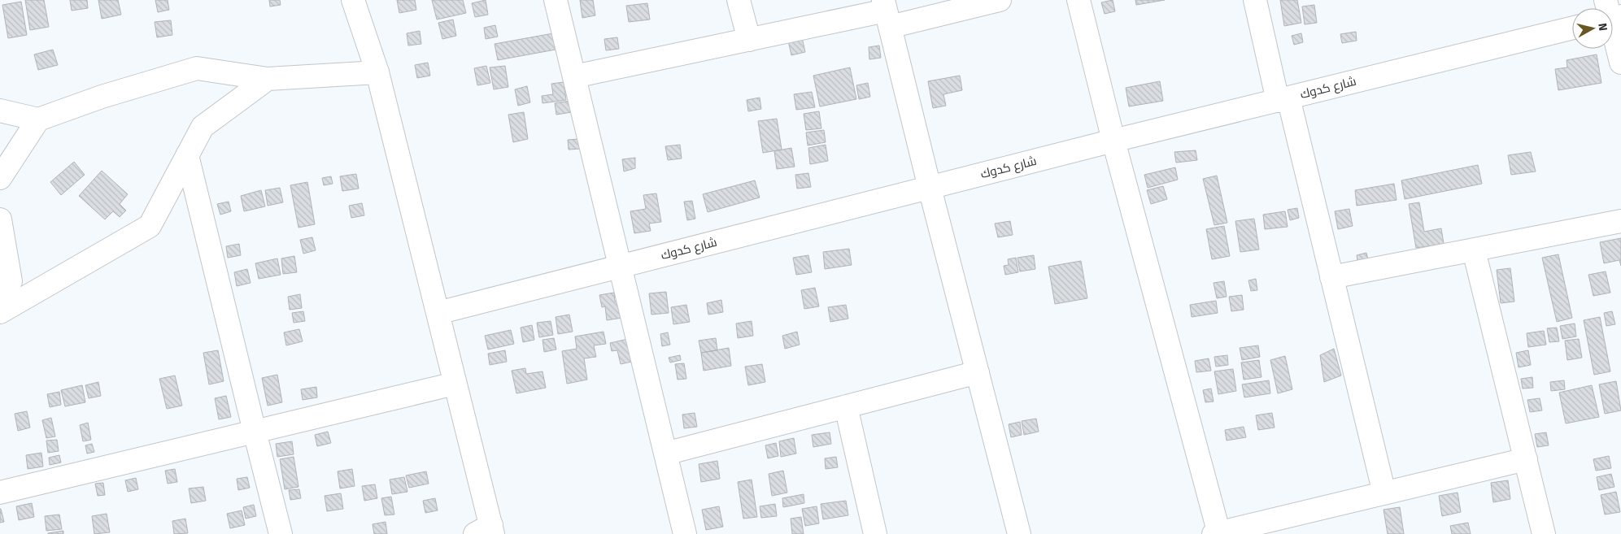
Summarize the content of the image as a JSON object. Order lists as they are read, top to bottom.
{
  "streets": {
    "street": ["شارع كدوك"]
  },
  "north": "right"
}
